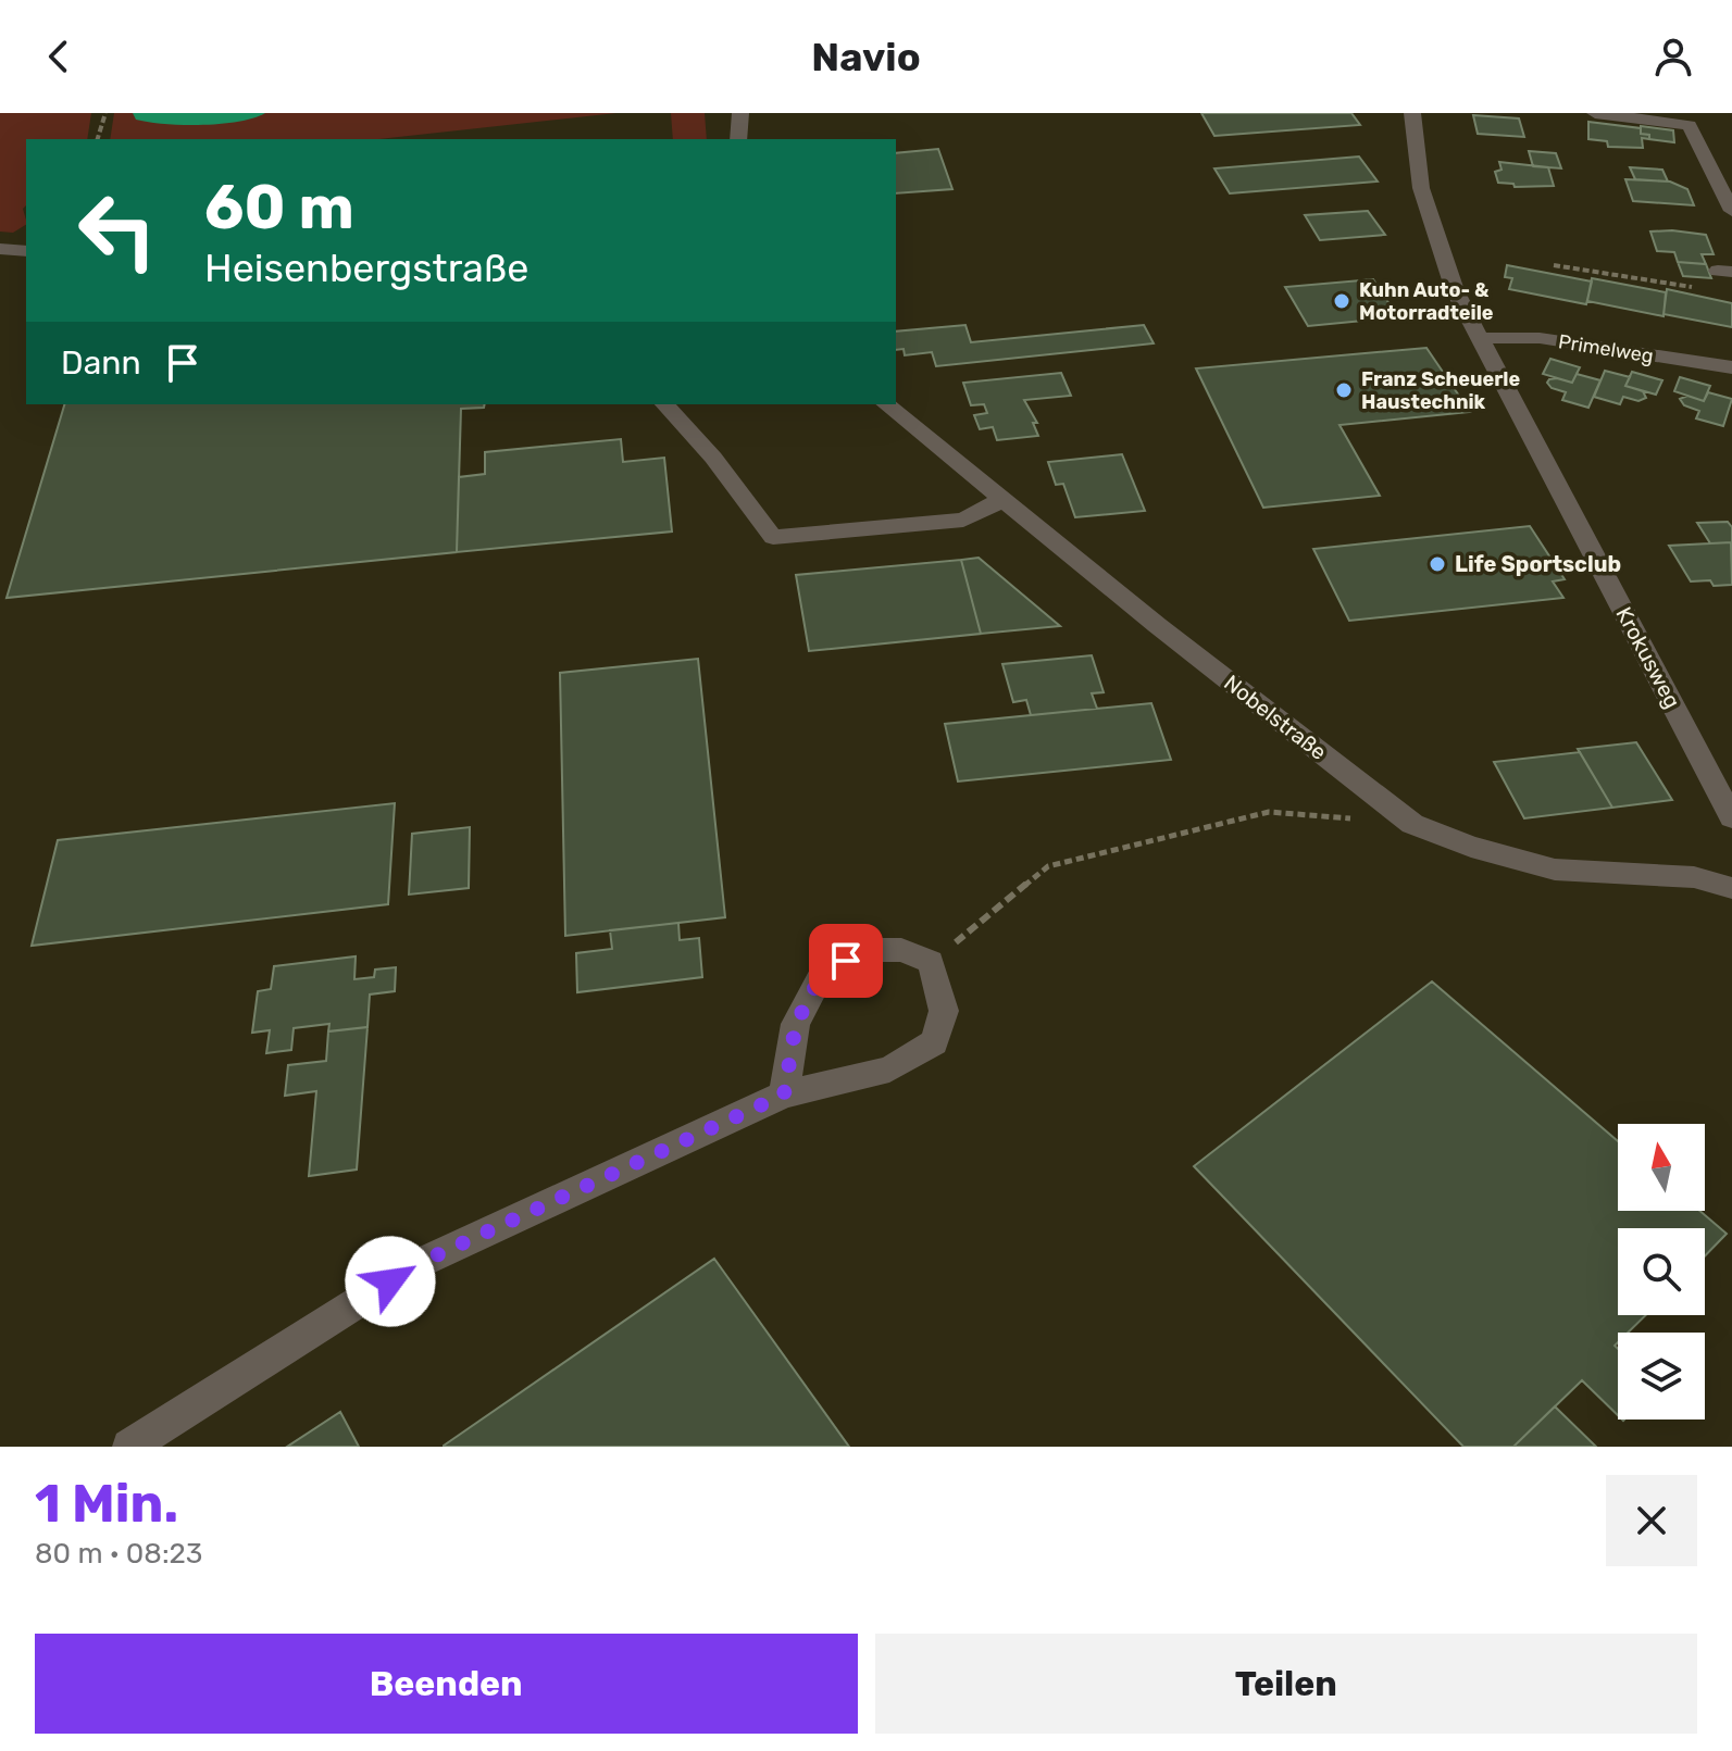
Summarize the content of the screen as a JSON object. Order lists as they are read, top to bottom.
{
  "streets": {
    "street": ["Primelweg", "Krokusweg", "Nobelstraße"]
  },
  "crossings": [
    ["Primelweg", "Krokusweg"]
  ],
  "places": ["Kuhn Auto- & Motorradteile", "Franz Scheuerle Haustechnik", "Life Sportsclub"],
  "north": "top",
  "page": {
    "header": "Navio",
    "turn": ["60 m", "Heisenbergstraße"],
    "then": "Dann",
    "heading": ["1 Min.", "80 m · 08:23"],
    "buttons": ["Beenden", "Teilen"]
  }
}
